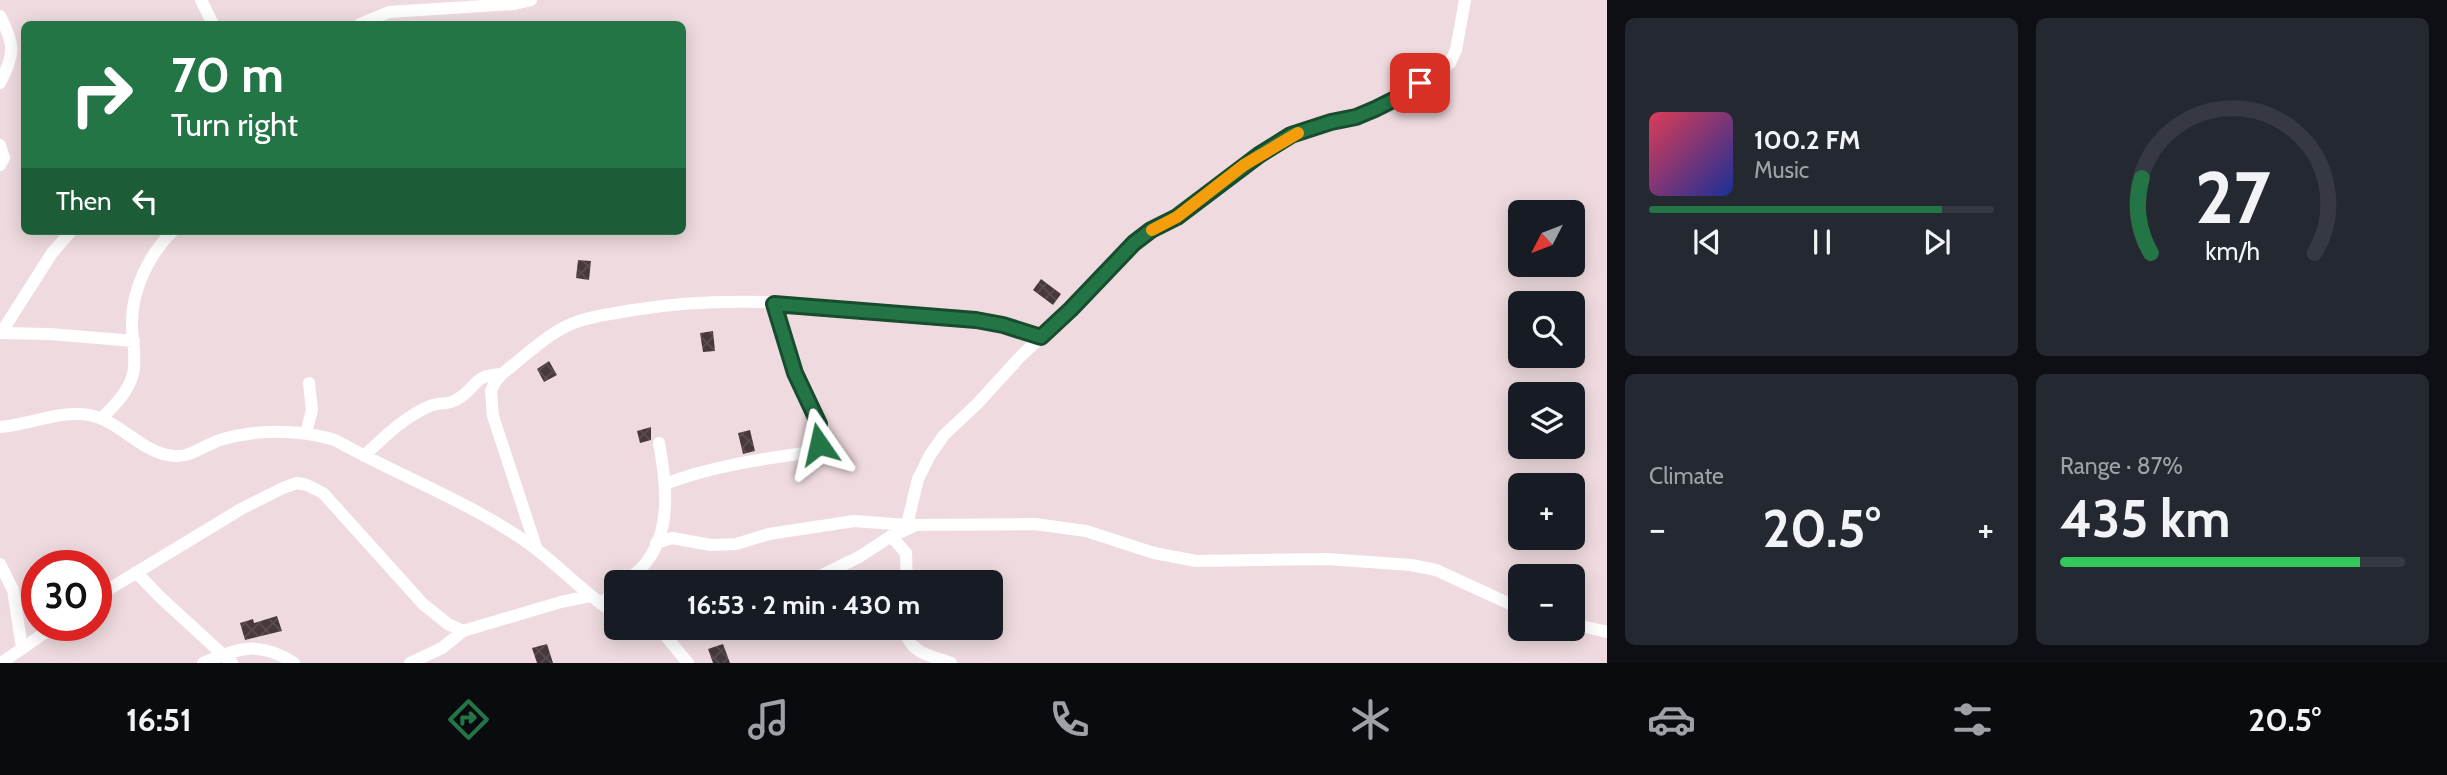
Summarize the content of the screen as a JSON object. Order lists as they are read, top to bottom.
{
  "north": "bottom left",
  "page": {
    "turn": ["70 m", "Turn right"],
    "song": ["100.2 FM", "Music"],
    "then": "Then",
    "map_buttons": ["+", "−"],
    "tile": [
      "Climate",
      ["Range · 87%", "435 km"]
    ],
    "heat": ["−", "20.5°", "+"],
    "limit": "30",
    "trip": "16:53 · 2 min · 430 m",
    "tabs": ["16:51", "20.5°"],
    "gauge": ["27", "km/h"]
  }
}
